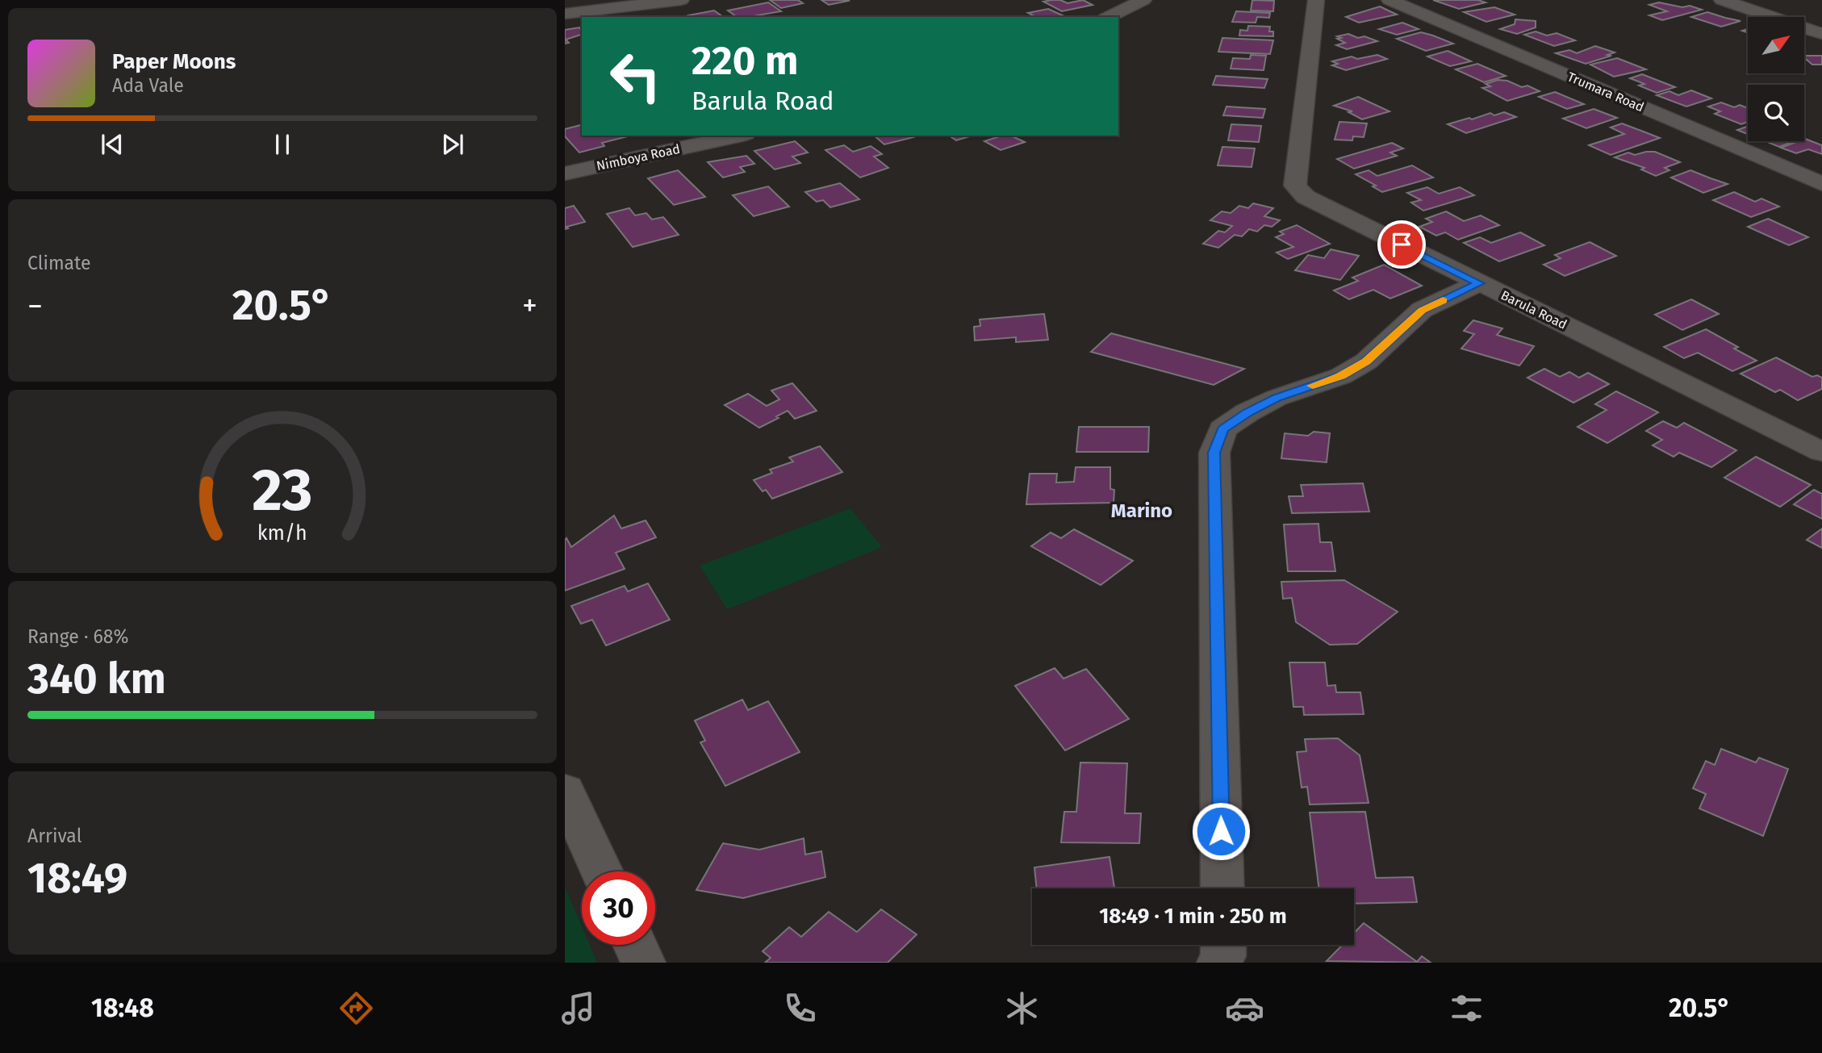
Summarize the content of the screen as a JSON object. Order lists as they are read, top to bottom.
{
  "streets": {
    "street": ["Trumara Road", "Nimboya Road", "Barula Road"]
  },
  "districts": ["Marino"],
  "north": "top right",
  "page": {
    "turn": ["220 m", "Barula Road"],
    "song": ["Paper Moons", "Ada Vale"],
    "tile": [
      "Climate",
      ["Range · 68%", "340 km"],
      ["Arrival", "18:49"]
    ],
    "heat": ["−", "20.5°", "+"],
    "limit": "30",
    "trip": "18:49 · 1 min · 250 m",
    "tabs": ["18:48", "20.5°"],
    "gauge": ["23", "km/h"]
  }
}
